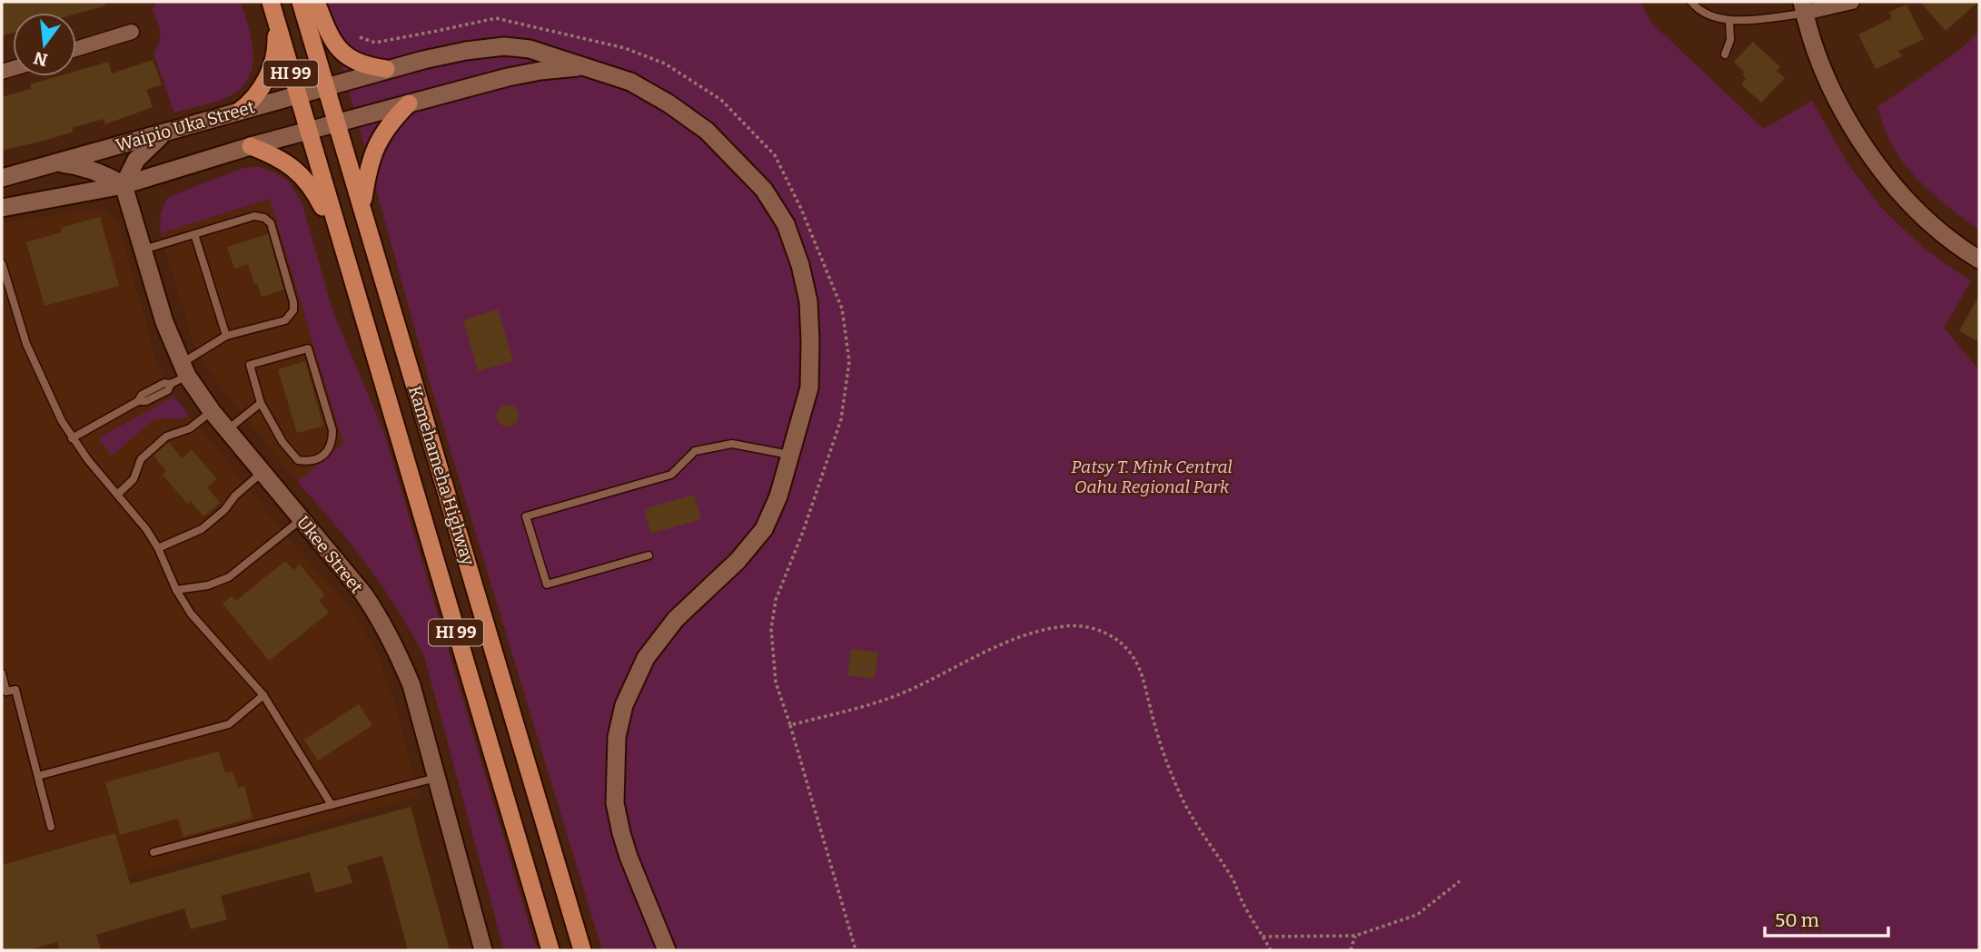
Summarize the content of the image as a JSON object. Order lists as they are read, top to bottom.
{
  "streets": {
    "main road": ["HI 99", "Kamehameha Highway"],
    "street": ["Waipio Uka Street", "Ukee Street"]
  },
  "crossings": [
    ["Waipio Uka Street", "Kamehameha Highway"],
    ["Waipio Uka Street", "Ukee Street"]
  ],
  "parks": ["Patsy T. Mink Central Oahu Regional Park"],
  "scale_bar": "50 m",
  "north": "bottom"
}
